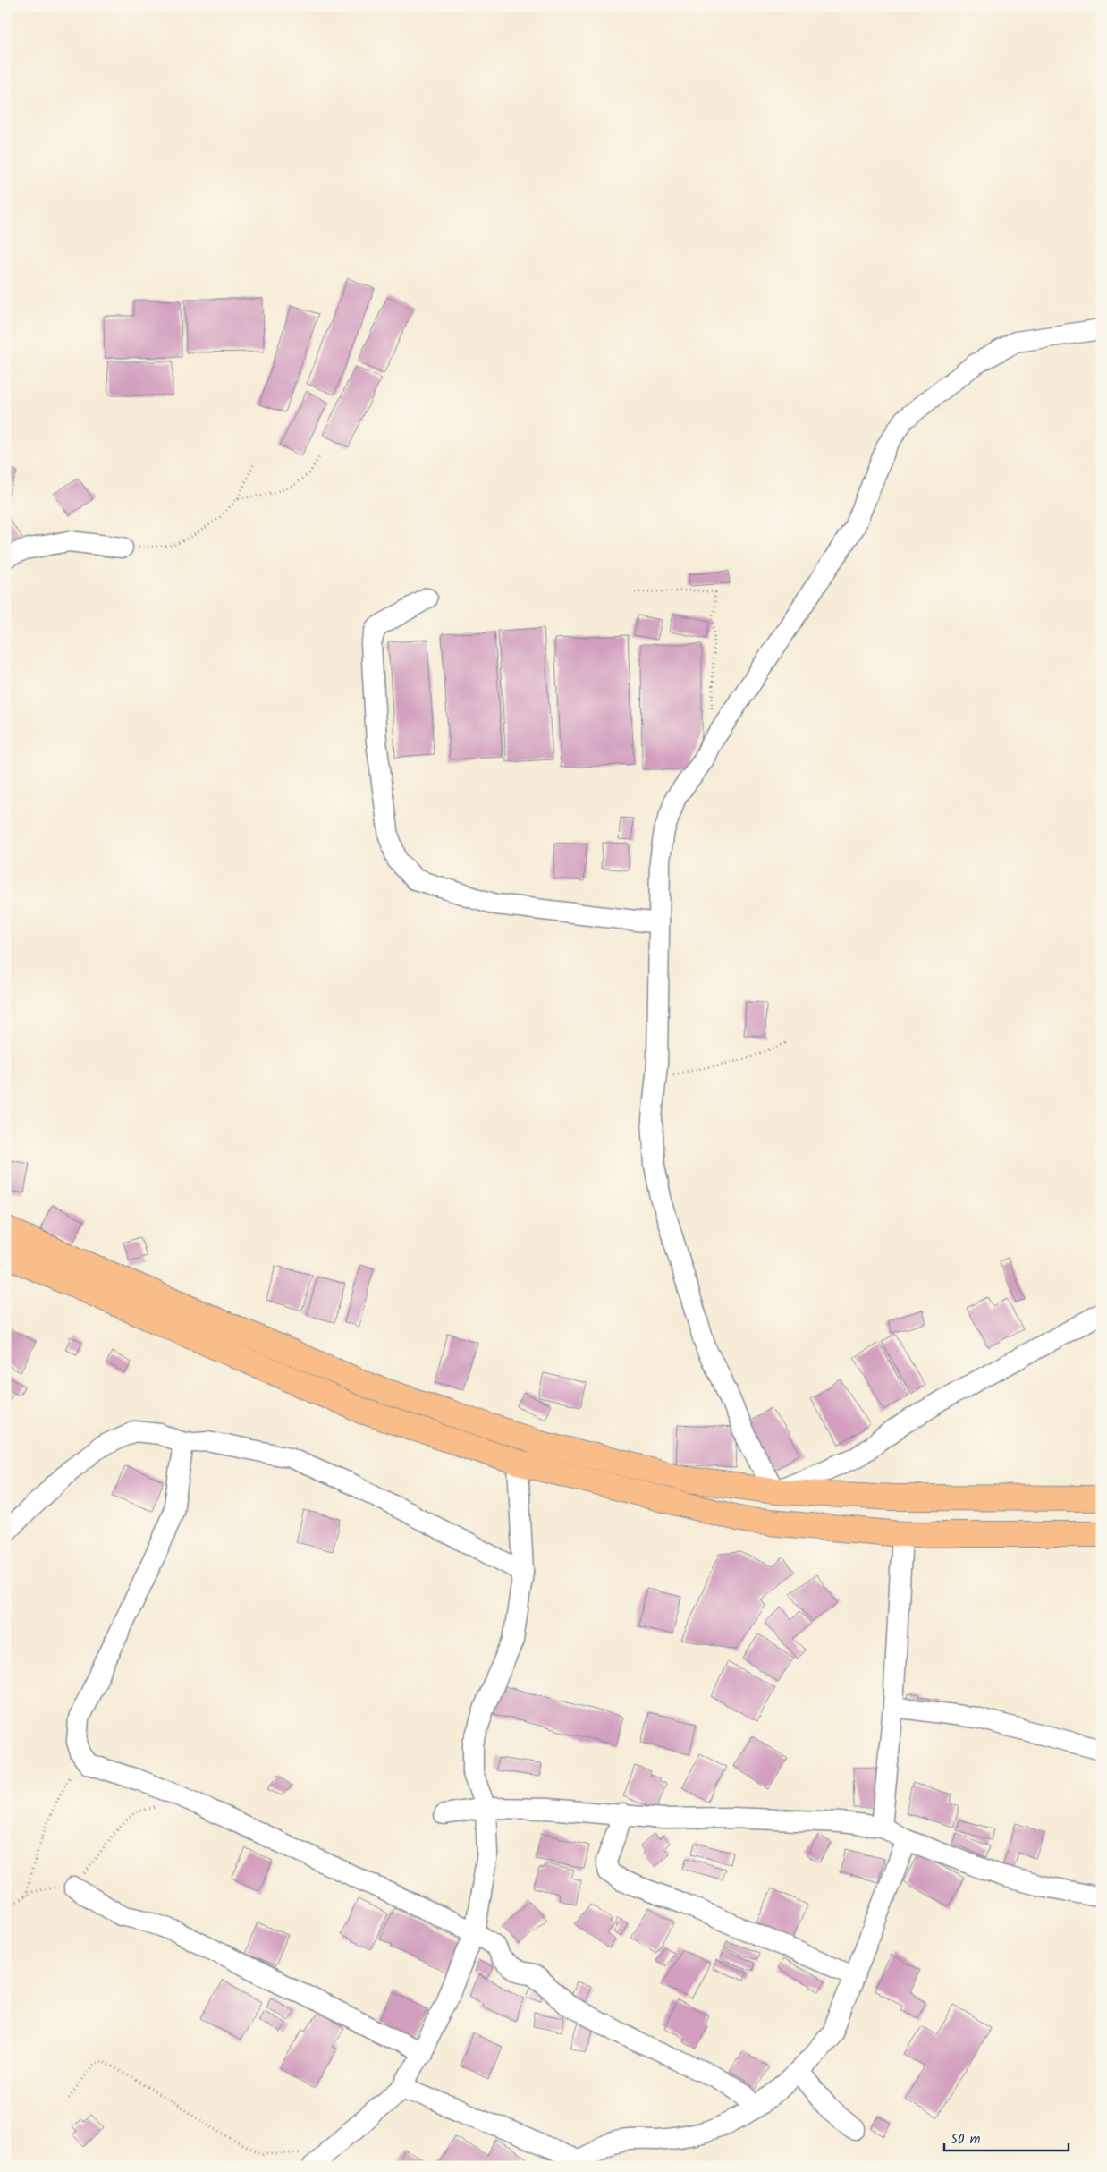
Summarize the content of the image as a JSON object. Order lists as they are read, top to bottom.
{
  "scale_bar": "50 m"
}
